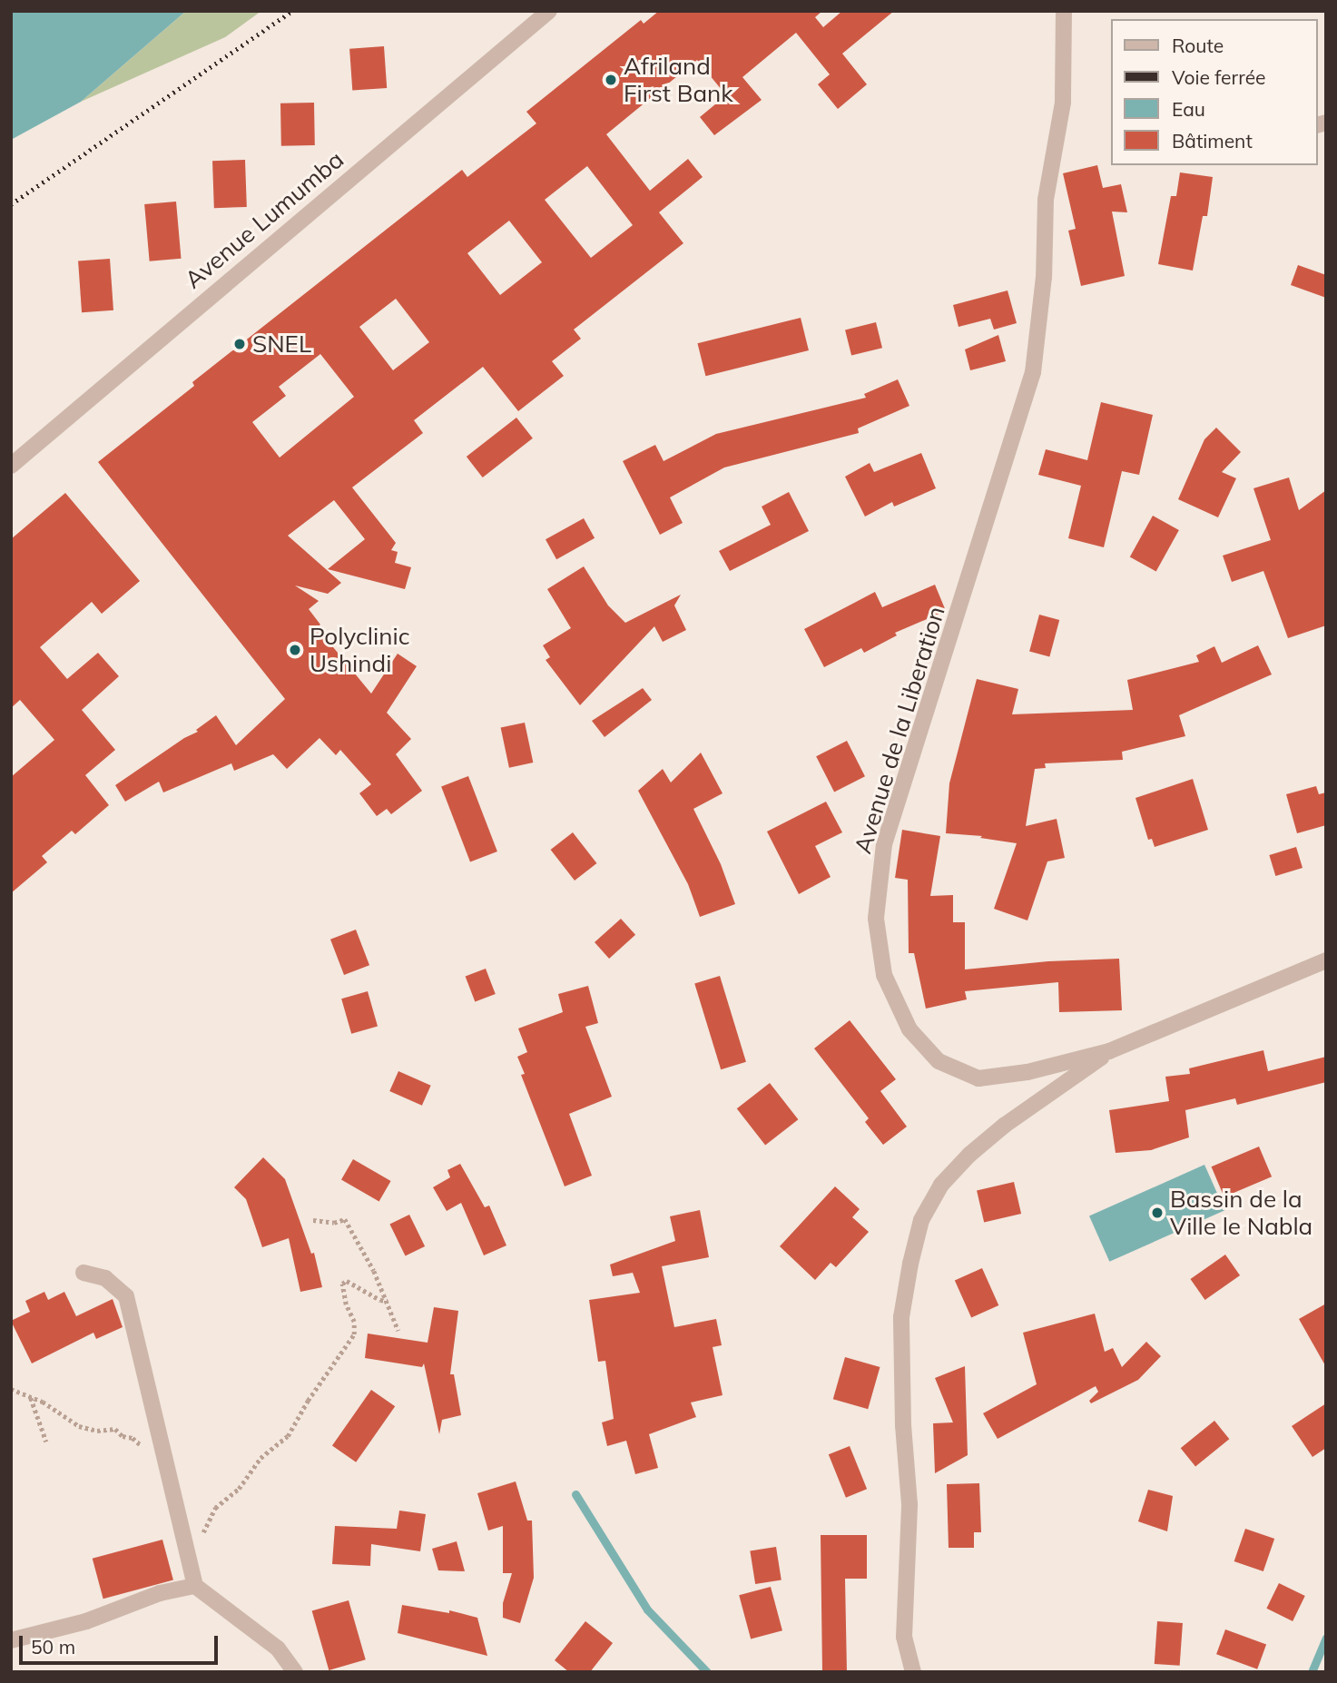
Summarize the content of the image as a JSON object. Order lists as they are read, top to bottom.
{
  "streets": {
    "street": ["Avenue Lumumba", "Avenue de la Liberation"]
  },
  "places": [
    "Afriland First Bank",
    "SNEL",
    "Polyclinic Ushindi",
    "Bassin de la Ville le Nabla"
  ],
  "legend": [
    "Route",
    "Voie ferrée",
    "Eau",
    "Bâtiment"
  ],
  "scale_bar": "50 m"
}
